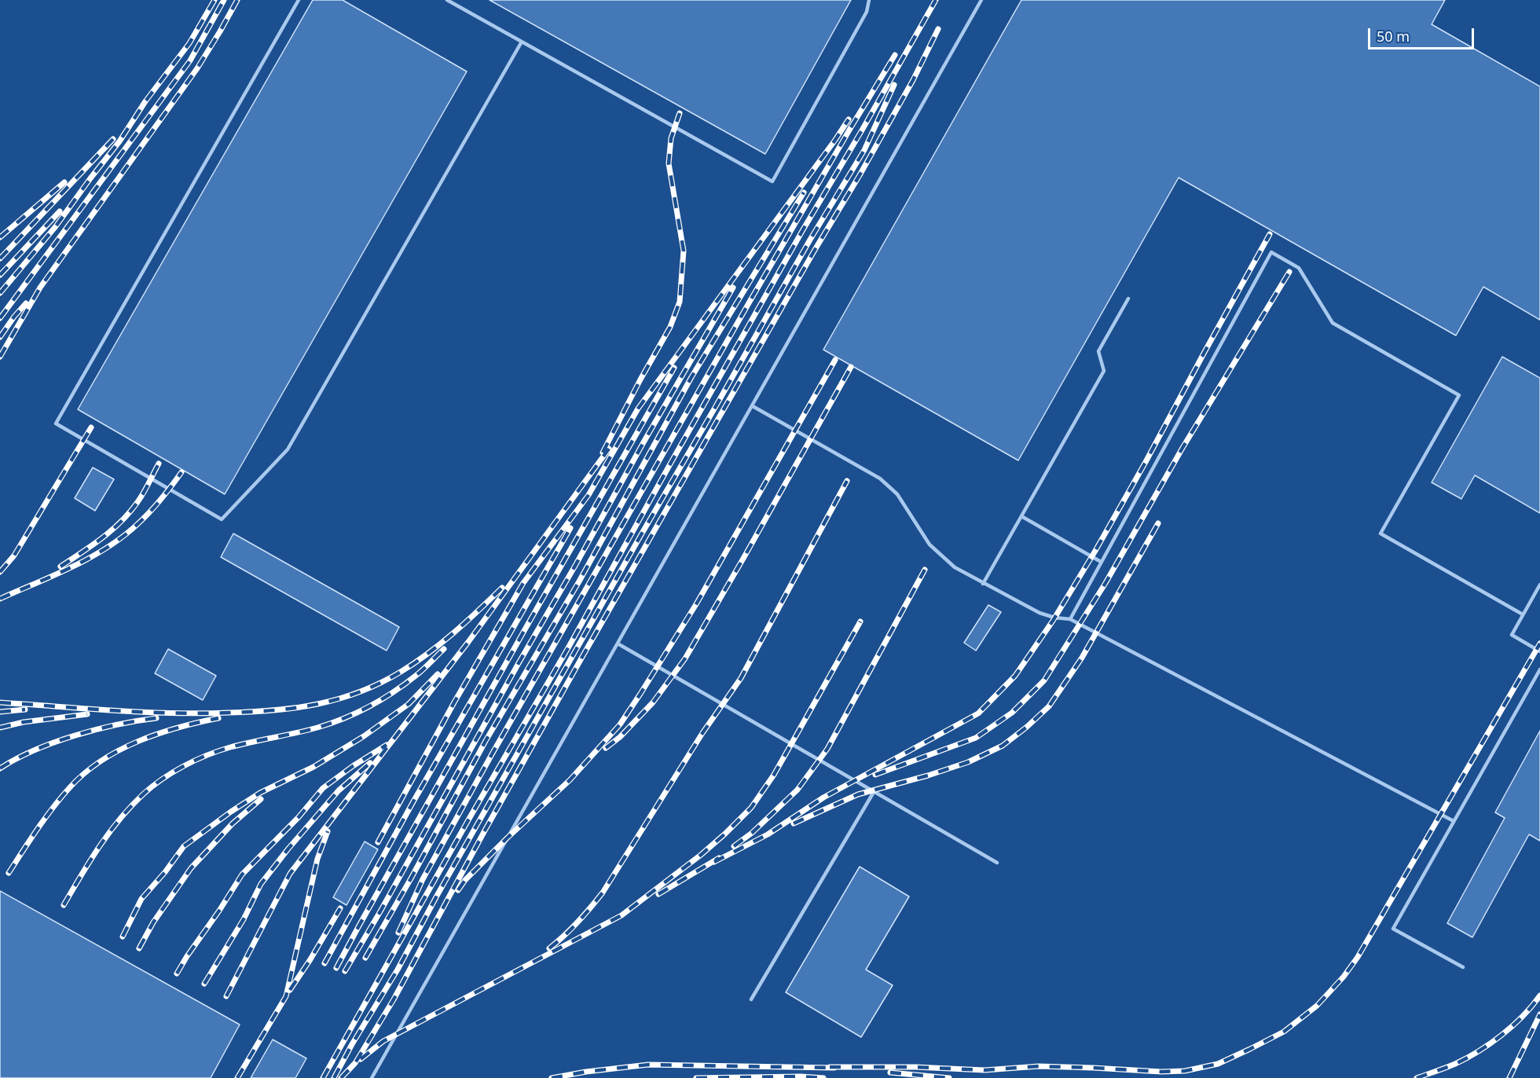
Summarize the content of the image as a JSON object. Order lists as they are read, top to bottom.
{
  "scale_bar": "50 m"
}
